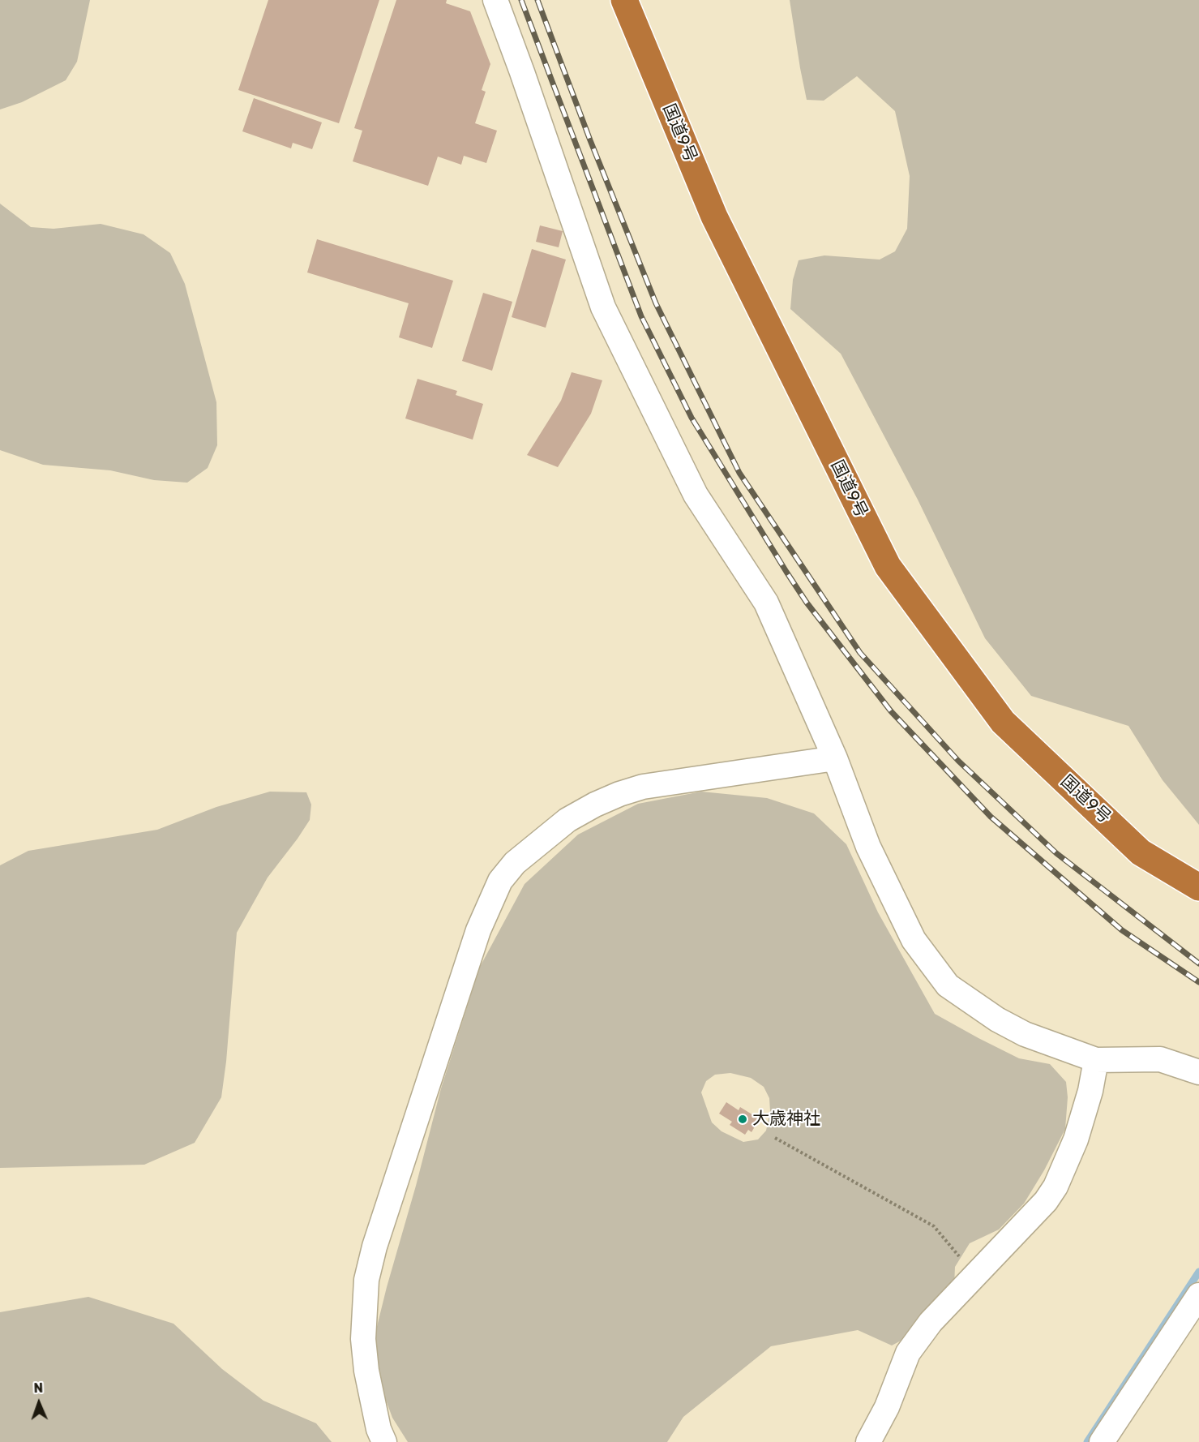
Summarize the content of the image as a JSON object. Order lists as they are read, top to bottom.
{
  "streets": {
    "highway": ["国道9号"]
  },
  "places": ["大歳神社"],
  "north": "top"
}
